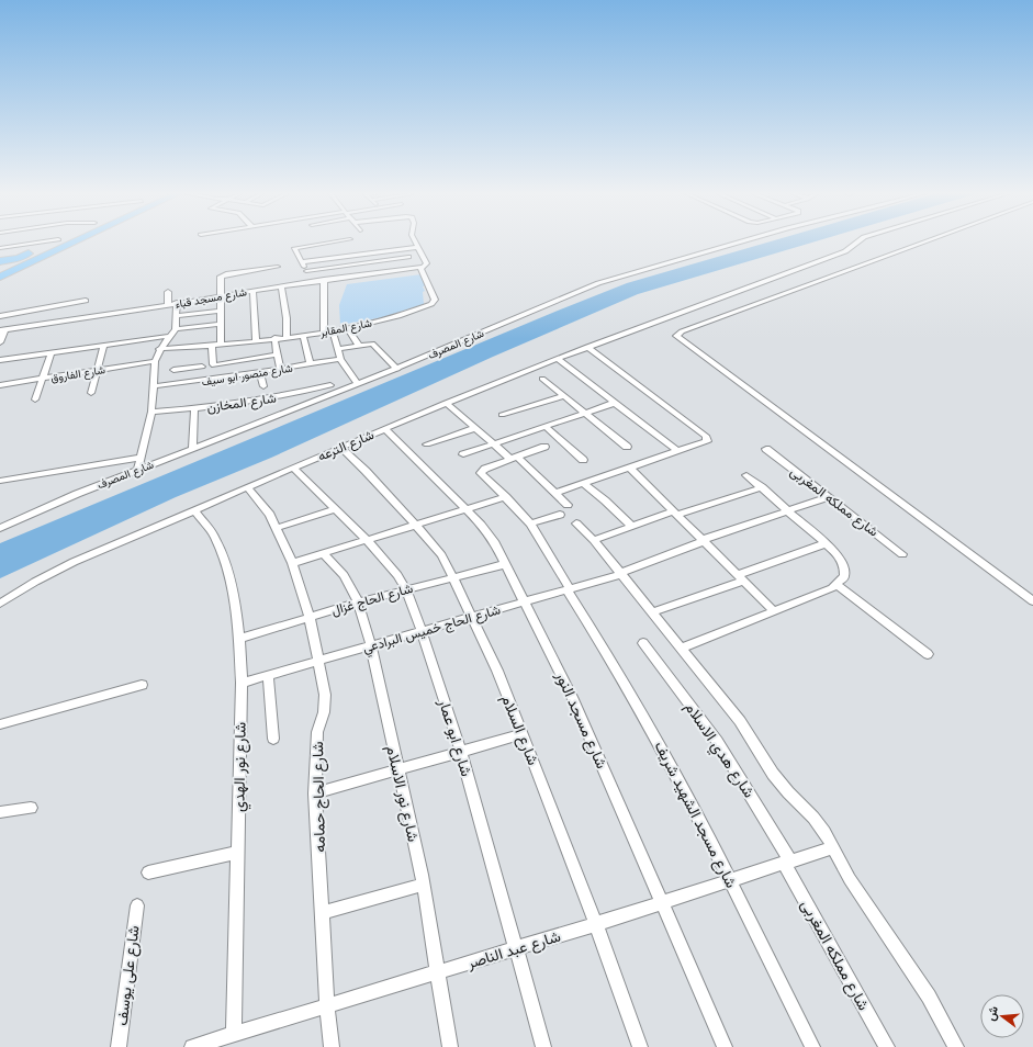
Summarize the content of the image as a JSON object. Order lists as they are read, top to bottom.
{
  "streets": {
    "street": [
      "شارع مسجد قباء",
      "شارع المقابر",
      "شارع المصرف",
      "شارع الفاروق",
      "شارع منصور ابو سيف",
      "شارع المخازن",
      "شارع الترعه",
      "شارع مملكه المغربى",
      "شارع الحاج غزال",
      "شارع الحاج خميس البرادعي",
      "شارع مسجد النور",
      "شارع السلام",
      "شارع ابو عمار",
      "شارع هدي الاسلام",
      "شارع نور الهدي",
      "شارع نور الاسلام",
      "شارع الحاج حمامه",
      "شارع مسجد الشهيد شريف",
      "شارع عبد الناصر",
      "شارع على يوسف"
    ]
  },
  "crossings": [
    ["شارع مسجد قباء", "شارع المقابر"],
    ["شارع الترعه", "شارع مسجد النور"],
    ["شارع الترعه", "شارع السلام"],
    ["شارع الترعه", "شارع ابو عمار"],
    ["شارع الترعه", "شارع نور الهدي"],
    ["شارع الترعه", "شارع الحاج حمامه"],
    ["شارع مملكه المغربى", "شارع الحاج خميس البرادعي"],
    ["شارع مملكه المغربى", "شارع هدي الاسلام"],
    ["شارع مملكه المغربى", "شارع عبد الناصر"],
    ["شارع الحاج غزال", "شارع مسجد النور"],
    ["شارع الحاج غزال", "شارع السلام"],
    ["شارع الحاج غزال", "شارع ابو عمار"],
    ["شارع الحاج غزال", "شارع نور الهدي"],
    ["شارع الحاج غزال", "شارع نور الاسلام"],
    ["شارع الحاج غزال", "شارع الحاج حمامه"],
    ["شارع الحاج خميس البرادعي", "شارع مسجد النور"],
    ["شارع الحاج خميس البرادعي", "شارع السلام"],
    ["شارع الحاج خميس البرادعي", "شارع ابو عمار"],
    ["شارع الحاج خميس البرادعي", "شارع نور الهدي"],
    ["شارع الحاج خميس البرادعي", "شارع نور الاسلام"],
    ["شارع الحاج خميس البرادعي", "شارع الحاج حمامه"],
    ["شارع الحاج خميس البرادعي", "شارع مسجد الشهيد شريف"],
    ["شارع مسجد النور", "شارع عبد الناصر"],
    ["شارع السلام", "شارع عبد الناصر"],
    ["شارع ابو عمار", "شارع عبد الناصر"],
    ["شارع هدي الاسلام", "شارع عبد الناصر"],
    ["شارع نور الهدي", "شارع عبد الناصر"],
    ["شارع نور الاسلام", "شارع عبد الناصر"],
    ["شارع الحاج حمامه", "شارع عبد الناصر"],
    ["شارع مسجد الشهيد شريف", "شارع عبد الناصر"]
  ],
  "north": "left"
}
